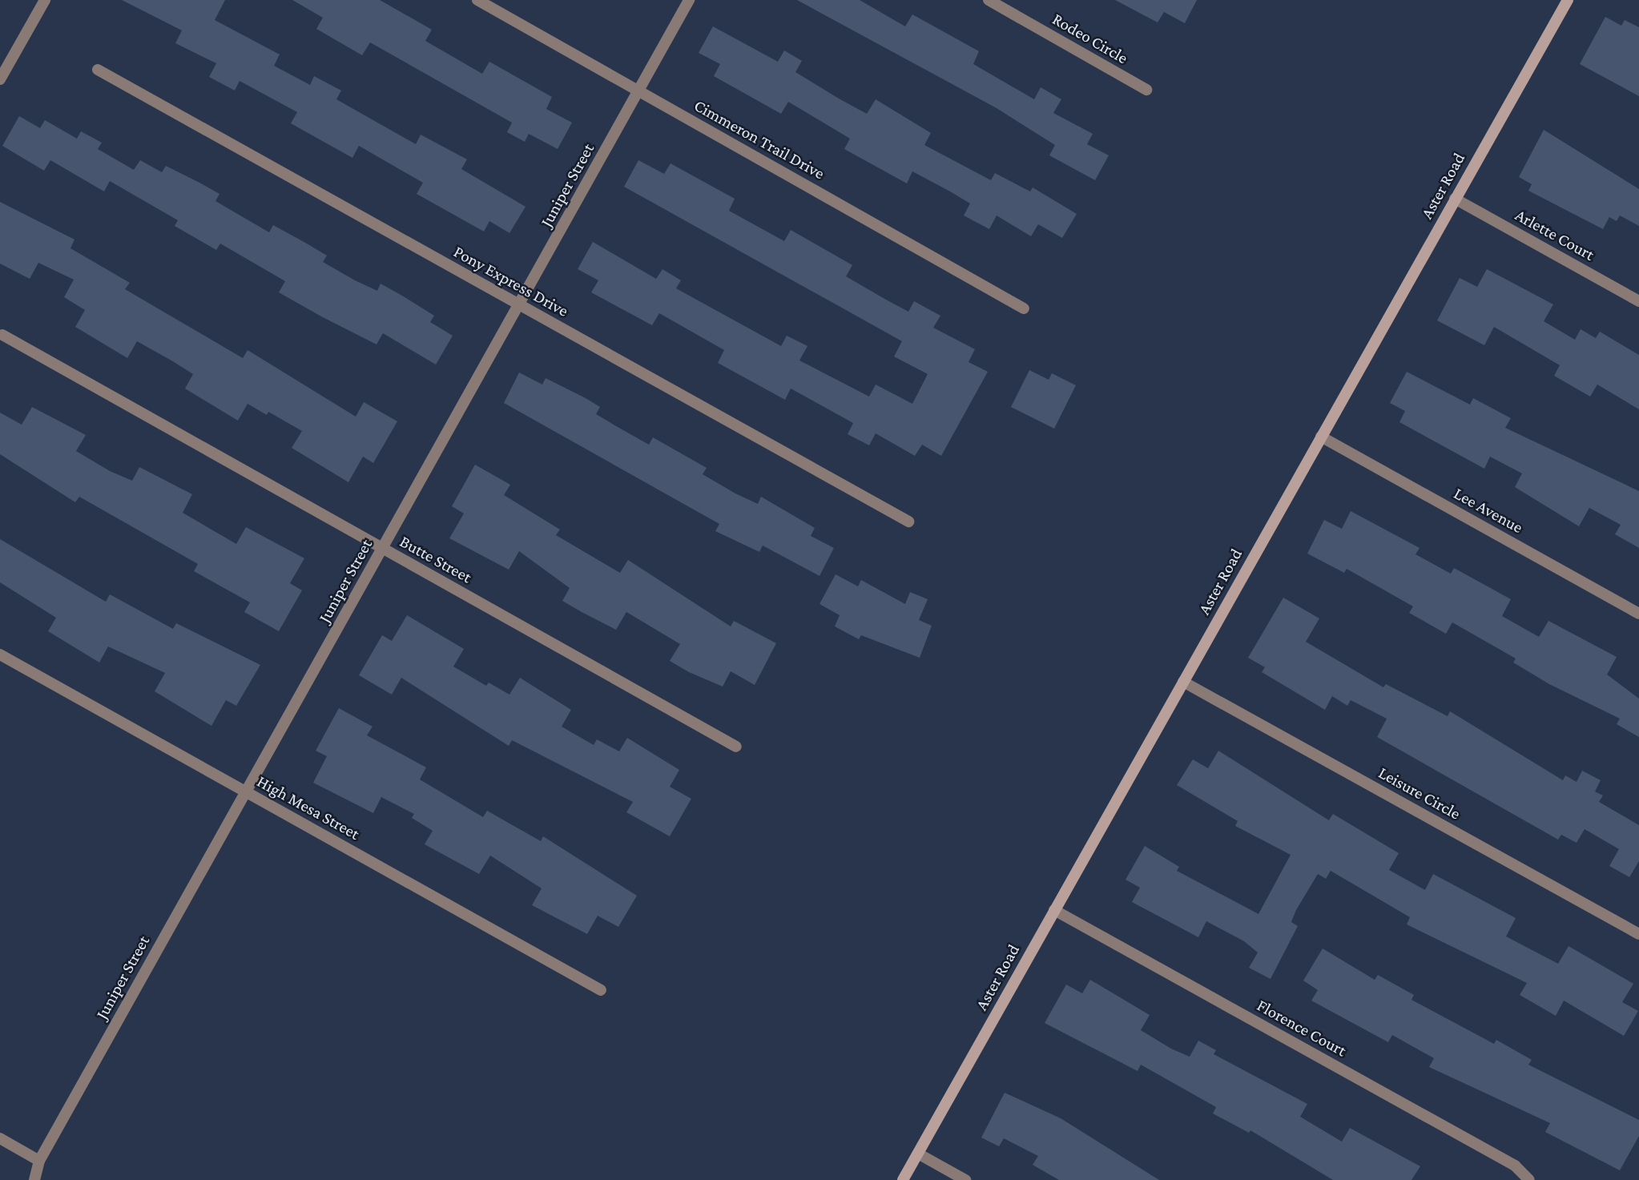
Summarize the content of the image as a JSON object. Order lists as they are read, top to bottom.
{
  "streets": {
    "main road": ["Aster Road"],
    "street": [
      "Rodeo Circle",
      "Cimmeron Trail Drive",
      "Juniper Street",
      "Arlette Court",
      "Pony Express Drive",
      "Lee Avenue",
      "Butte Street",
      "Leisure Circle",
      "High Mesa Street",
      "Florence Court"
    ]
  },
  "crossings": [
    ["Cimmeron Trail Drive", "Juniper Street"],
    ["Juniper Street", "Pony Express Drive"],
    ["Juniper Street", "Butte Street"],
    ["Juniper Street", "High Mesa Street"],
    ["Aster Road", "Arlette Court"],
    ["Aster Road", "Lee Avenue"],
    ["Aster Road", "Leisure Circle"],
    ["Aster Road", "Florence Court"]
  ]
}
